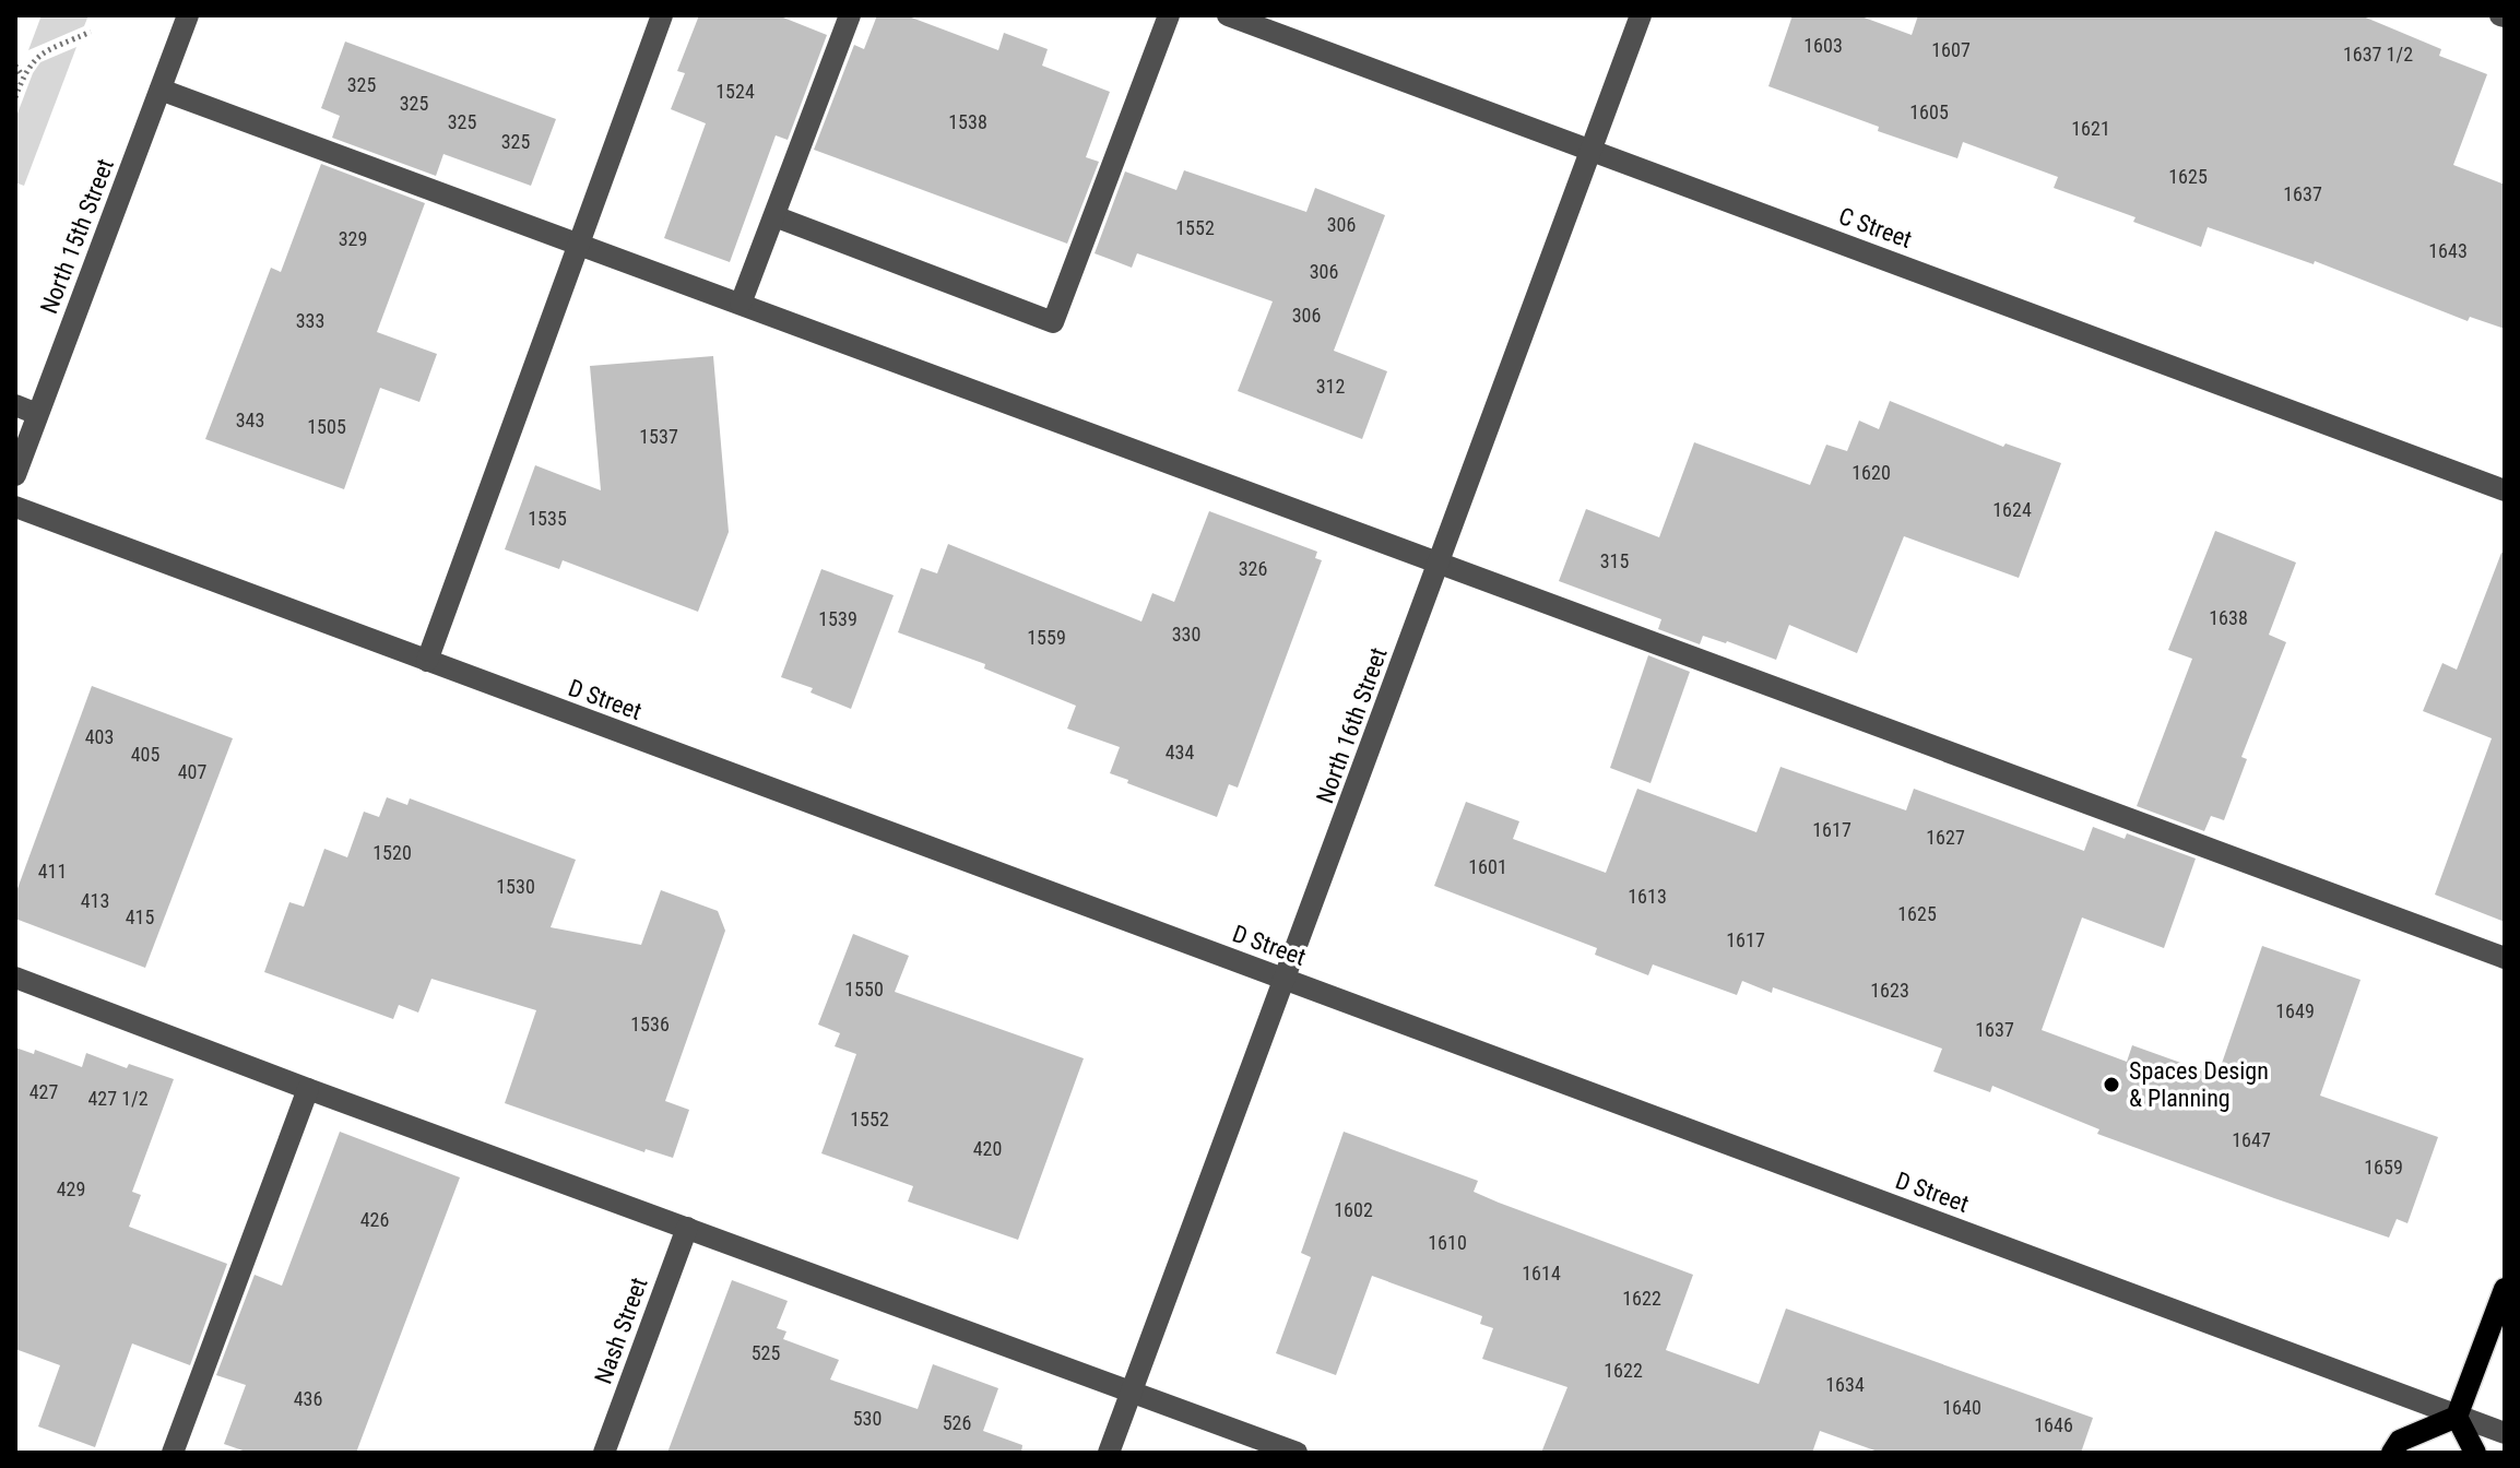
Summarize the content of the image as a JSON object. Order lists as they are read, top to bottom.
{
  "streets": {
    "street": [
      "C Street",
      "North 15th Street",
      "D Street",
      "North 16th Street",
      "Nash Street"
    ]
  },
  "crossings": [
    ["C Street", "North 16th Street"],
    ["D Street", "North 16th Street"]
  ],
  "places": ["Spaces Design & Planning"],
  "house_numbers": [
    "1603",
    "1607",
    "1637 1/2",
    "325",
    "1524",
    "325",
    "1605",
    "325",
    "1538",
    "1621",
    "325",
    "1625",
    "1637",
    "306",
    "1552",
    "329",
    "1643",
    "306",
    "306",
    "333",
    "312",
    "343",
    "1505",
    "1537",
    "1620",
    "1624",
    "1535",
    "315",
    "326",
    "1638",
    "1539",
    "330",
    "1559",
    "403",
    "434",
    "405",
    "407",
    "1617",
    "1627",
    "1520",
    "1601",
    "411",
    "1530",
    "1613",
    "413",
    "1625",
    "415",
    "1617",
    "1550",
    "1623",
    "1649",
    "1536",
    "1637",
    "427",
    "427 1/2",
    "1552",
    "1647",
    "420",
    "1659",
    "429",
    "1602",
    "426",
    "1610",
    "1614",
    "1622",
    "525",
    "1622",
    "1634",
    "436",
    "1640",
    "530",
    "526",
    "1646"
  ]
}
